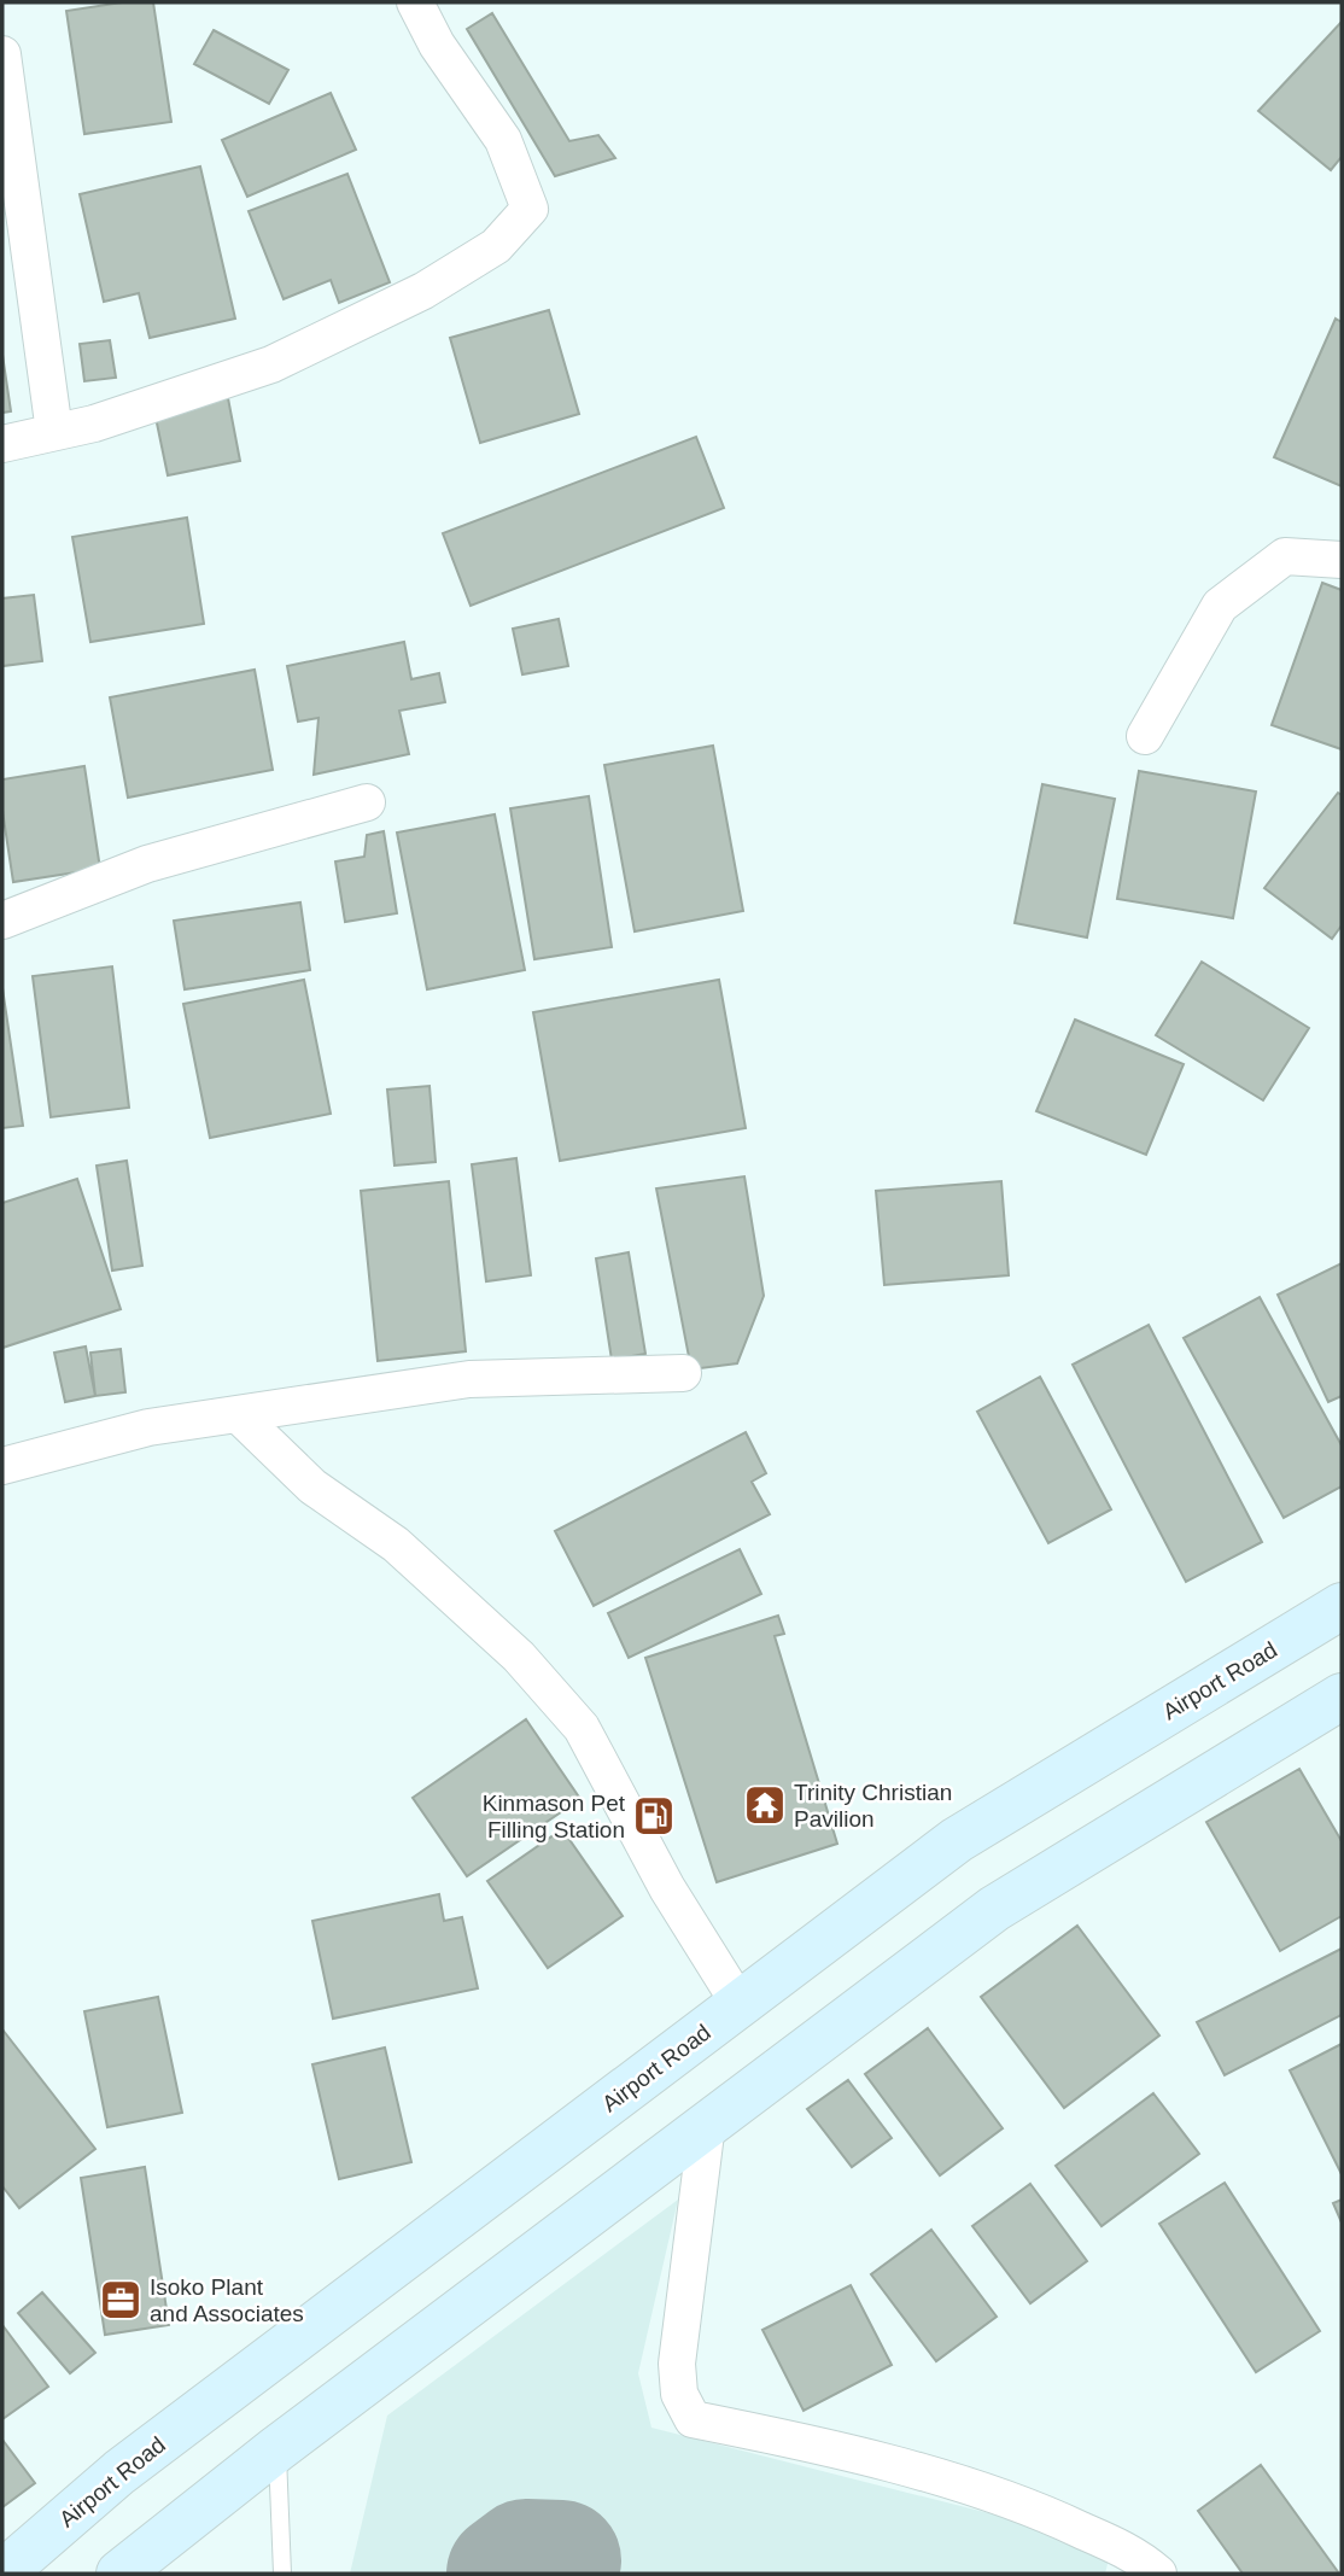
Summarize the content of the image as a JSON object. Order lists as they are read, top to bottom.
{
  "streets": {
    "main road": ["Airport Road"]
  },
  "places": {
    "temple": ["Trinity Christian Pavilion"],
    "fuel station": ["Kinmason Pet Filling Station"],
    "office": ["Isoko Plant and Associates"]
  }
}
